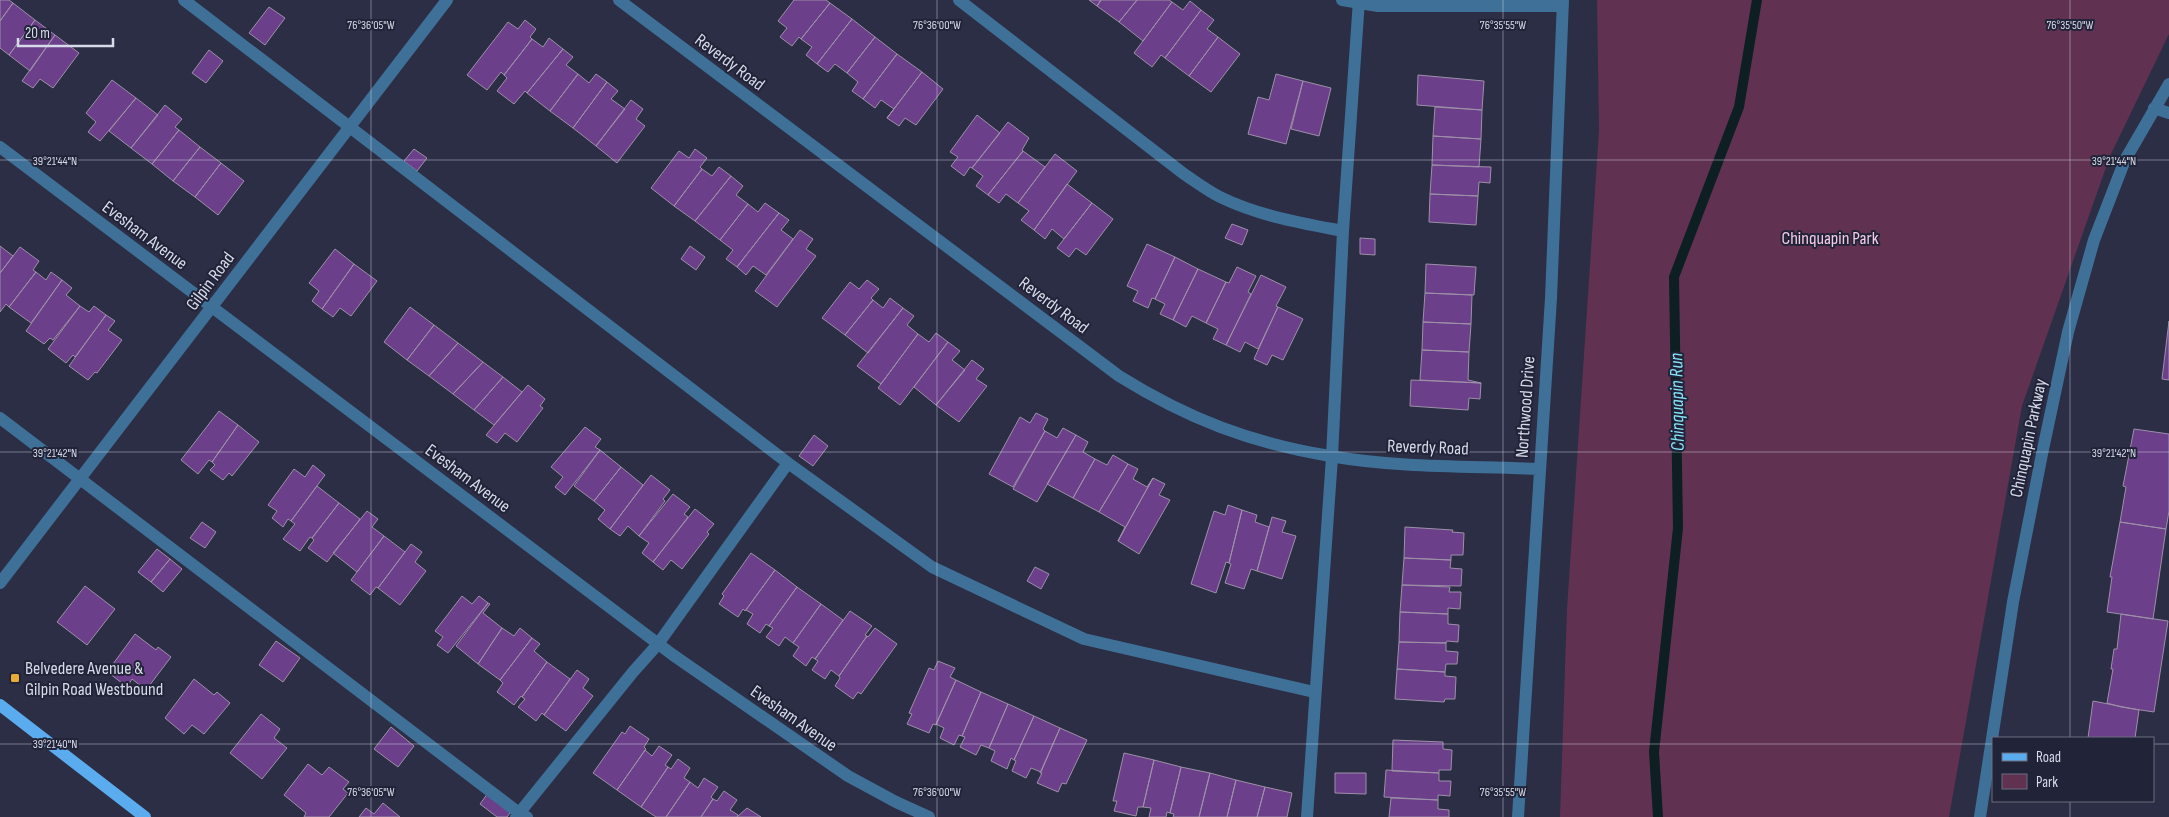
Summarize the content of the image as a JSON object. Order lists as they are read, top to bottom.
{
  "streets": {
    "street": [
      "Reverdy Road",
      "Evesham Avenue",
      "Gilpin Road",
      "Northwood Drive",
      "Chinquapin Parkway"
    ]
  },
  "crossings": [
    ["Reverdy Road", "Northwood Drive"],
    ["Evesham Avenue", "Gilpin Road"]
  ],
  "water": ["Chinquapin Run"],
  "parks": ["Chinquapin Park"],
  "places": {
    "transit": ["Belvedere Avenue & Gilpin Road Westbound"]
  },
  "legend": ["Road", "Park"],
  "scale_bar": "20 m",
  "coordinates": [
    "76°36'05\"W",
    "76°36'00\"W",
    "76°35'55\"W",
    "76°35'50\"W",
    "39°21'44\"N",
    "39°21'42\"N",
    "39°21'40\"N"
  ]
}
